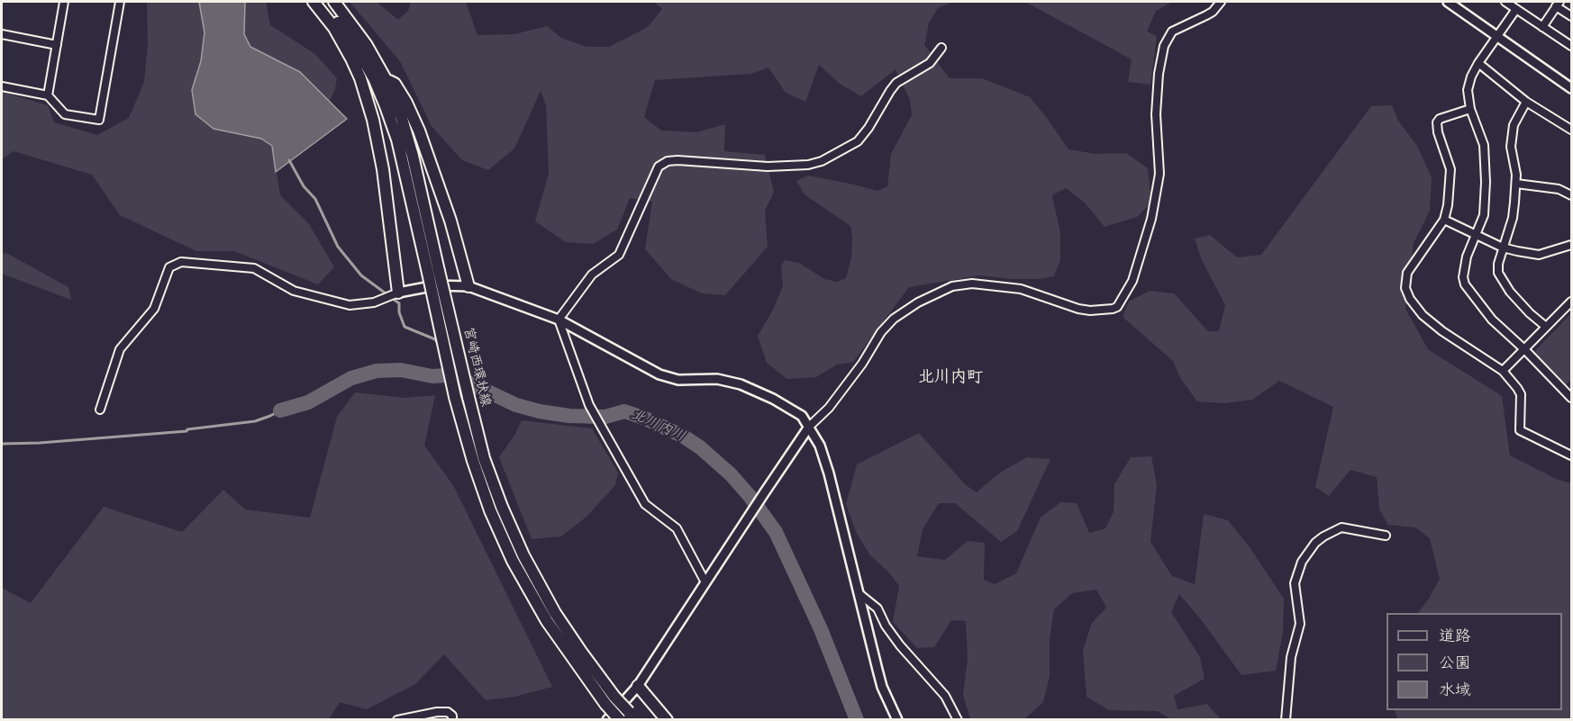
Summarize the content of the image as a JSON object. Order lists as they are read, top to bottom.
{
  "streets": {
    "main road": ["宮崎西環状線"]
  },
  "districts": ["北川内町"],
  "water": ["北川内川"],
  "legend": ["道路", "公園", "水域"]
}
